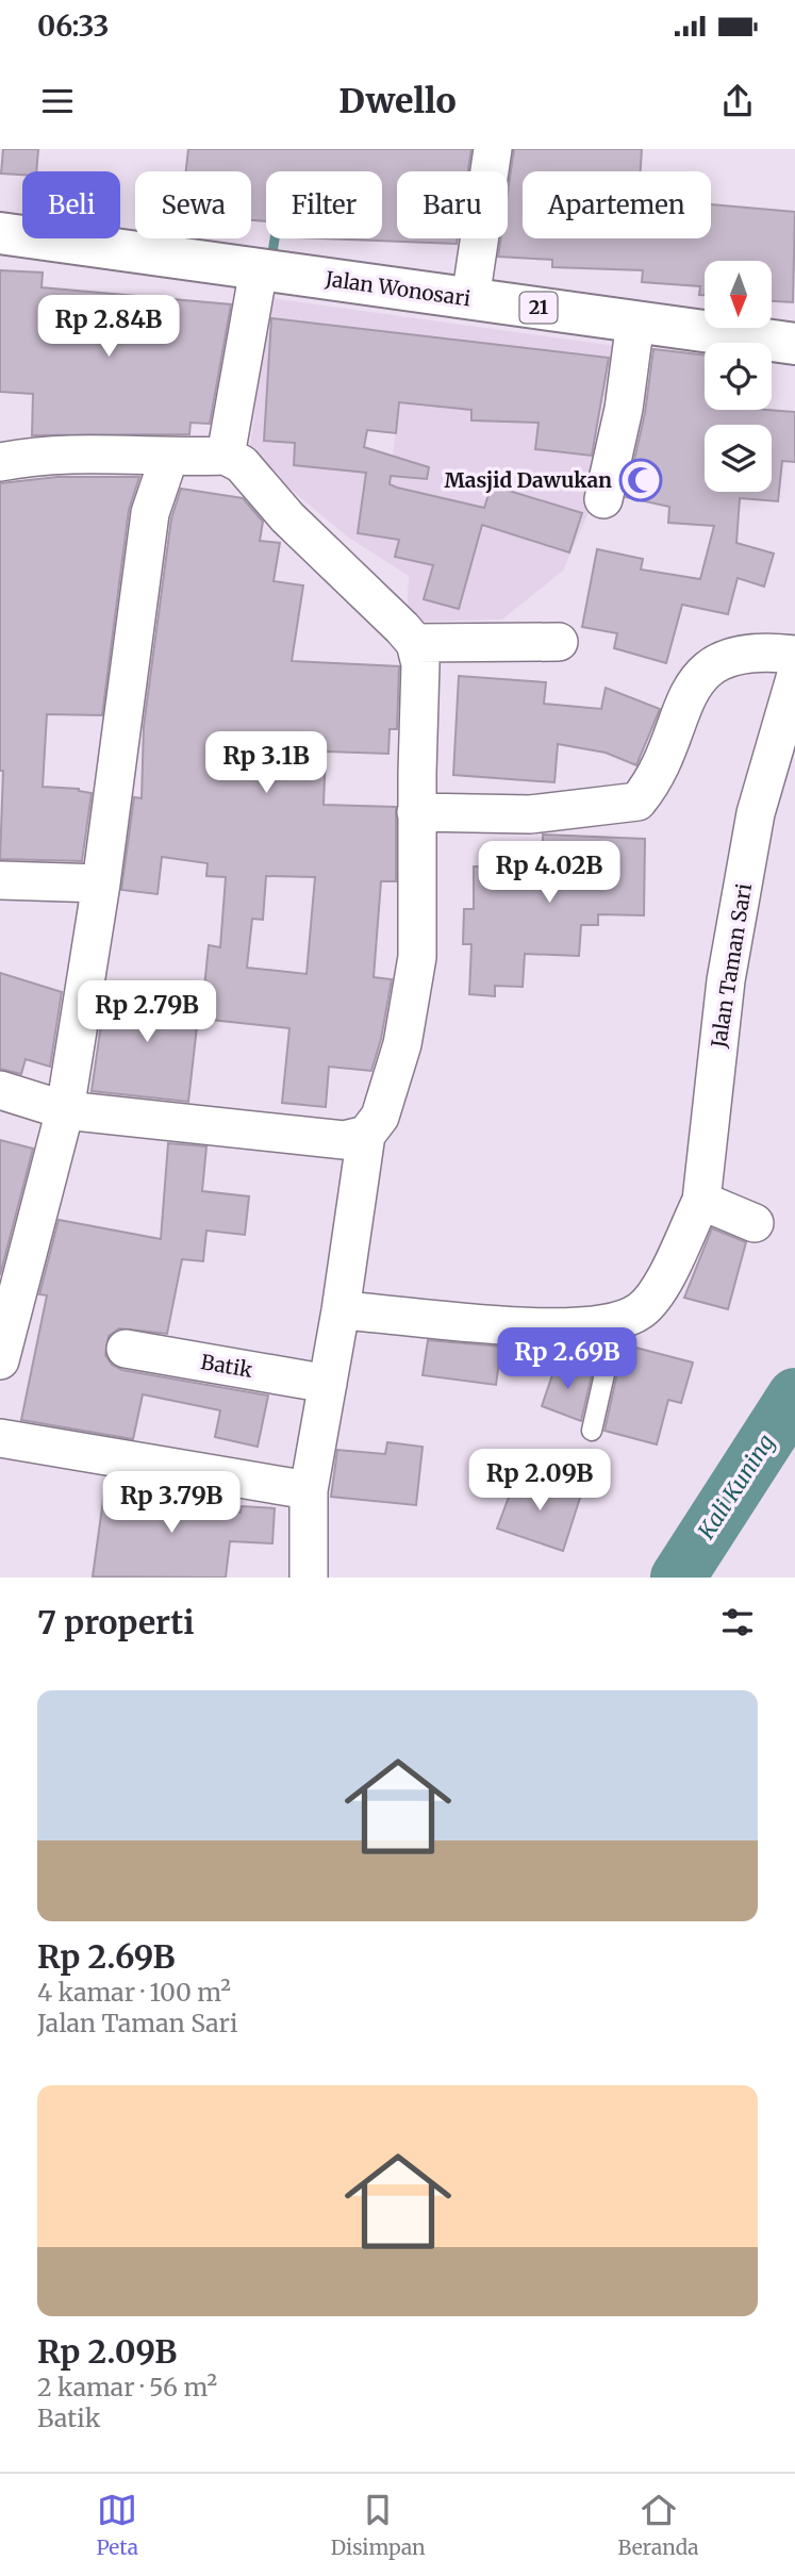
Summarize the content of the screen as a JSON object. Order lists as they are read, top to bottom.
{
  "streets": {
    "highway": ["Jalan Wonosari", "21"],
    "street": ["Jalan Taman Sari", "Batik"]
  },
  "water": ["Kali Kuning"],
  "places": {
    "mosque": ["Masjid Dawukan"]
  },
  "north": "bottom",
  "page": {
    "status": "06:33",
    "header": "Dwello",
    "chip": [
      "Beli",
      "Sewa",
      "Filter",
      "Baru",
      "Apartemen"
    ],
    "price": [
      "Rp 2.84B",
      "Rp 3.1B",
      "Rp 4.02B",
      "Rp 2.79B",
      "Rp 2.69B",
      "Rp 2.09B",
      "Rp 3.79B"
    ],
    "heading": "7 properti",
    "list": [
      {
        "name": "Rp 2.69B",
        "note": "4 kamar · 100 m² · Jalan Taman Sari"
      },
      {
        "name": "Rp 2.09B",
        "note": "2 kamar · 56 m² · Batik"
      }
    ],
    "tabs": ["Peta", "Disimpan", "Beranda"]
  }
}
